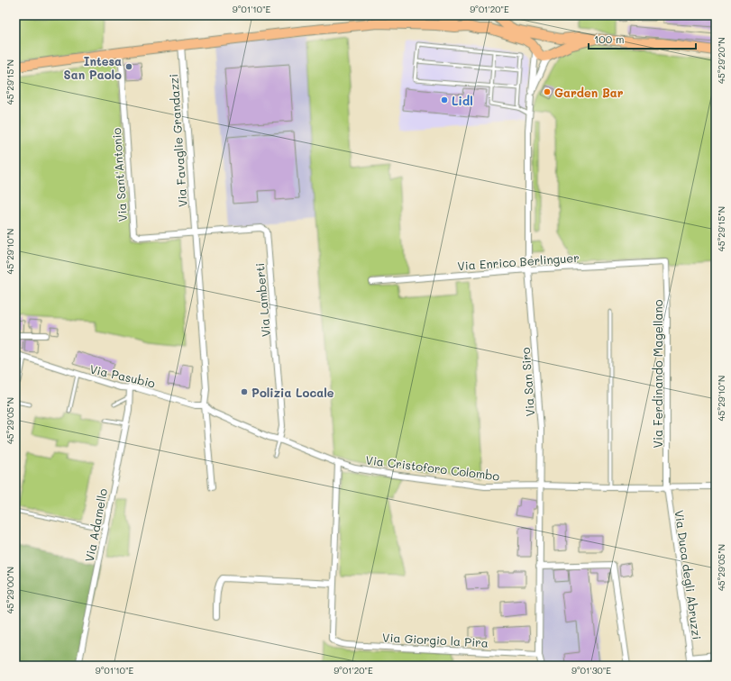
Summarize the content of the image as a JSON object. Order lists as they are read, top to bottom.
{
  "streets": {
    "street": [
      "Via Favaglie Grandazzi",
      "Via Sant'Antonio",
      "Via Enrico Berlinguer",
      "Via Lamberti",
      "Via Ferdinando Magellano",
      "Via Pasubio",
      "Via San Siro",
      "Via Cristoforo Colombo",
      "Via Adamello",
      "Via Duca degli Abruzzi",
      "Via Giorgio la Pira"
    ]
  },
  "crossings": [
    ["Via Favaglie Grandazzi", "Via Sant'Antonio"],
    ["Via Favaglie Grandazzi", "Via Lamberti"],
    ["Via Favaglie Grandazzi", "Via Pasubio"],
    ["Via Favaglie Grandazzi", "Via Cristoforo Colombo"],
    ["Via Sant'Antonio", "Via Lamberti"],
    ["Via Enrico Berlinguer", "Via Ferdinando Magellano"],
    ["Via Enrico Berlinguer", "Via San Siro"],
    ["Via Lamberti", "Via Cristoforo Colombo"],
    ["Via Ferdinando Magellano", "Via Cristoforo Colombo"],
    ["Via Ferdinando Magellano", "Via Duca degli Abruzzi"],
    ["Via Pasubio", "Via Cristoforo Colombo"],
    ["Via Pasubio", "Via Adamello"],
    ["Via San Siro", "Via Cristoforo Colombo"],
    ["Via San Siro", "Via Giorgio la Pira"],
    ["Via Cristoforo Colombo", "Via Duca degli Abruzzi"]
  ],
  "places": [
    "Intesa San Paolo",
    "Garden Bar",
    "Lidl",
    "Polizia Locale"
  ],
  "scale_bar": "100 m",
  "coordinates": [
    "9°01'10\"E",
    "9°01'20\"E",
    "45°29'20\"N",
    "45°29'15\"N",
    "45°29'10\"N",
    "45°29'05\"N",
    "45°29'00\"N",
    "9°01'30\"E"
  ]
}
